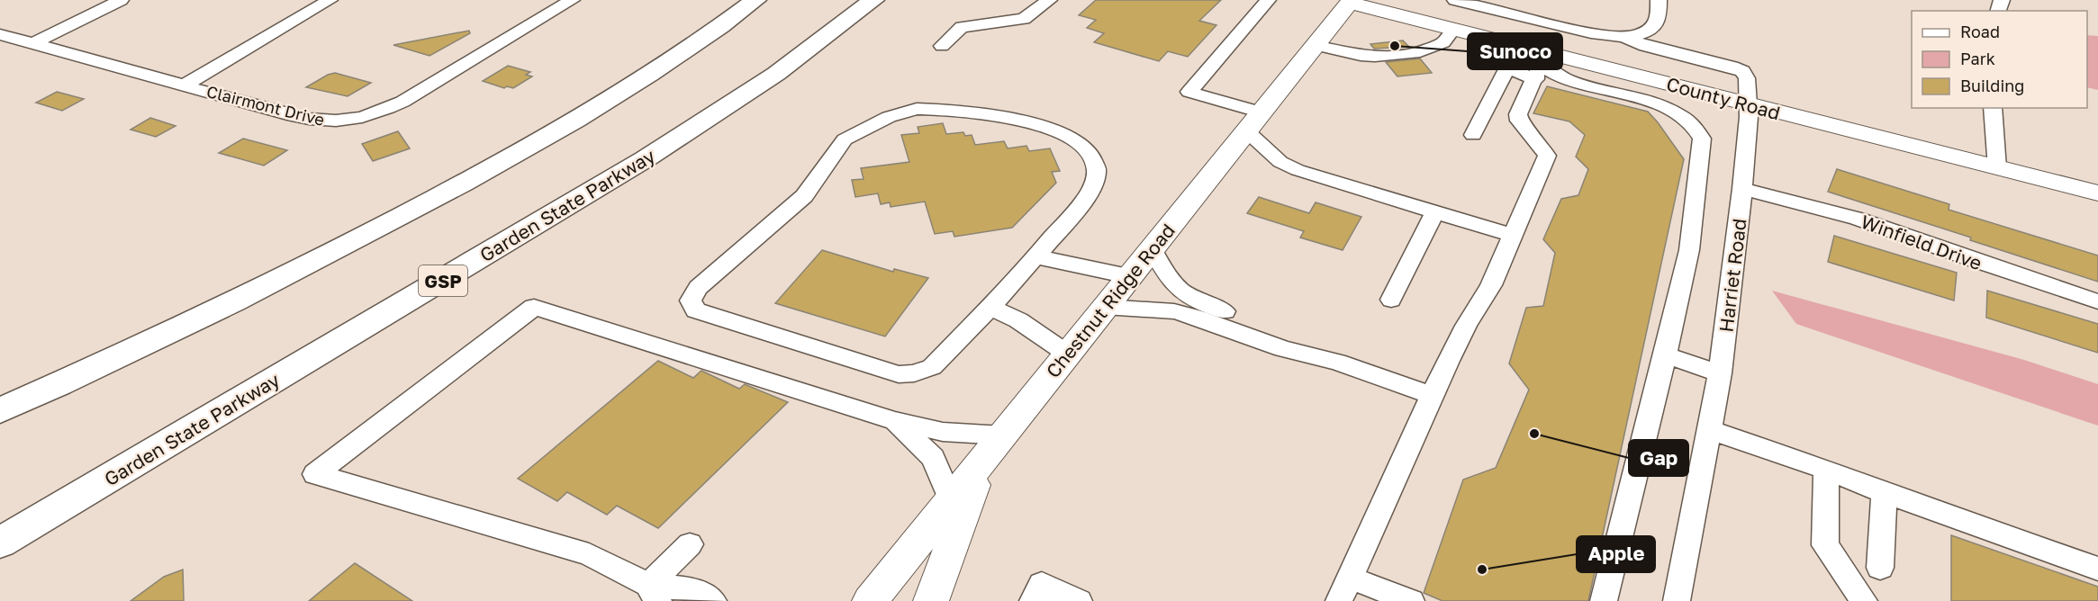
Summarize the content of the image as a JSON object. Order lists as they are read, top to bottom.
{
  "streets": {
    "highway": ["Garden State Parkway", "GSP"],
    "main road": ["County Road", "Chestnut Ridge Road"],
    "street": ["Clairmont Drive", "Winfield Drive", "Harriet Road"]
  },
  "crossings": [
    ["County Road", "Harriet Road"],
    ["County Road", "Chestnut Ridge Road"],
    ["Winfield Drive", "Harriet Road"]
  ],
  "places": ["Sunoco", "Gap", "Apple"],
  "legend": ["Road", "Park", "Building"]
}
